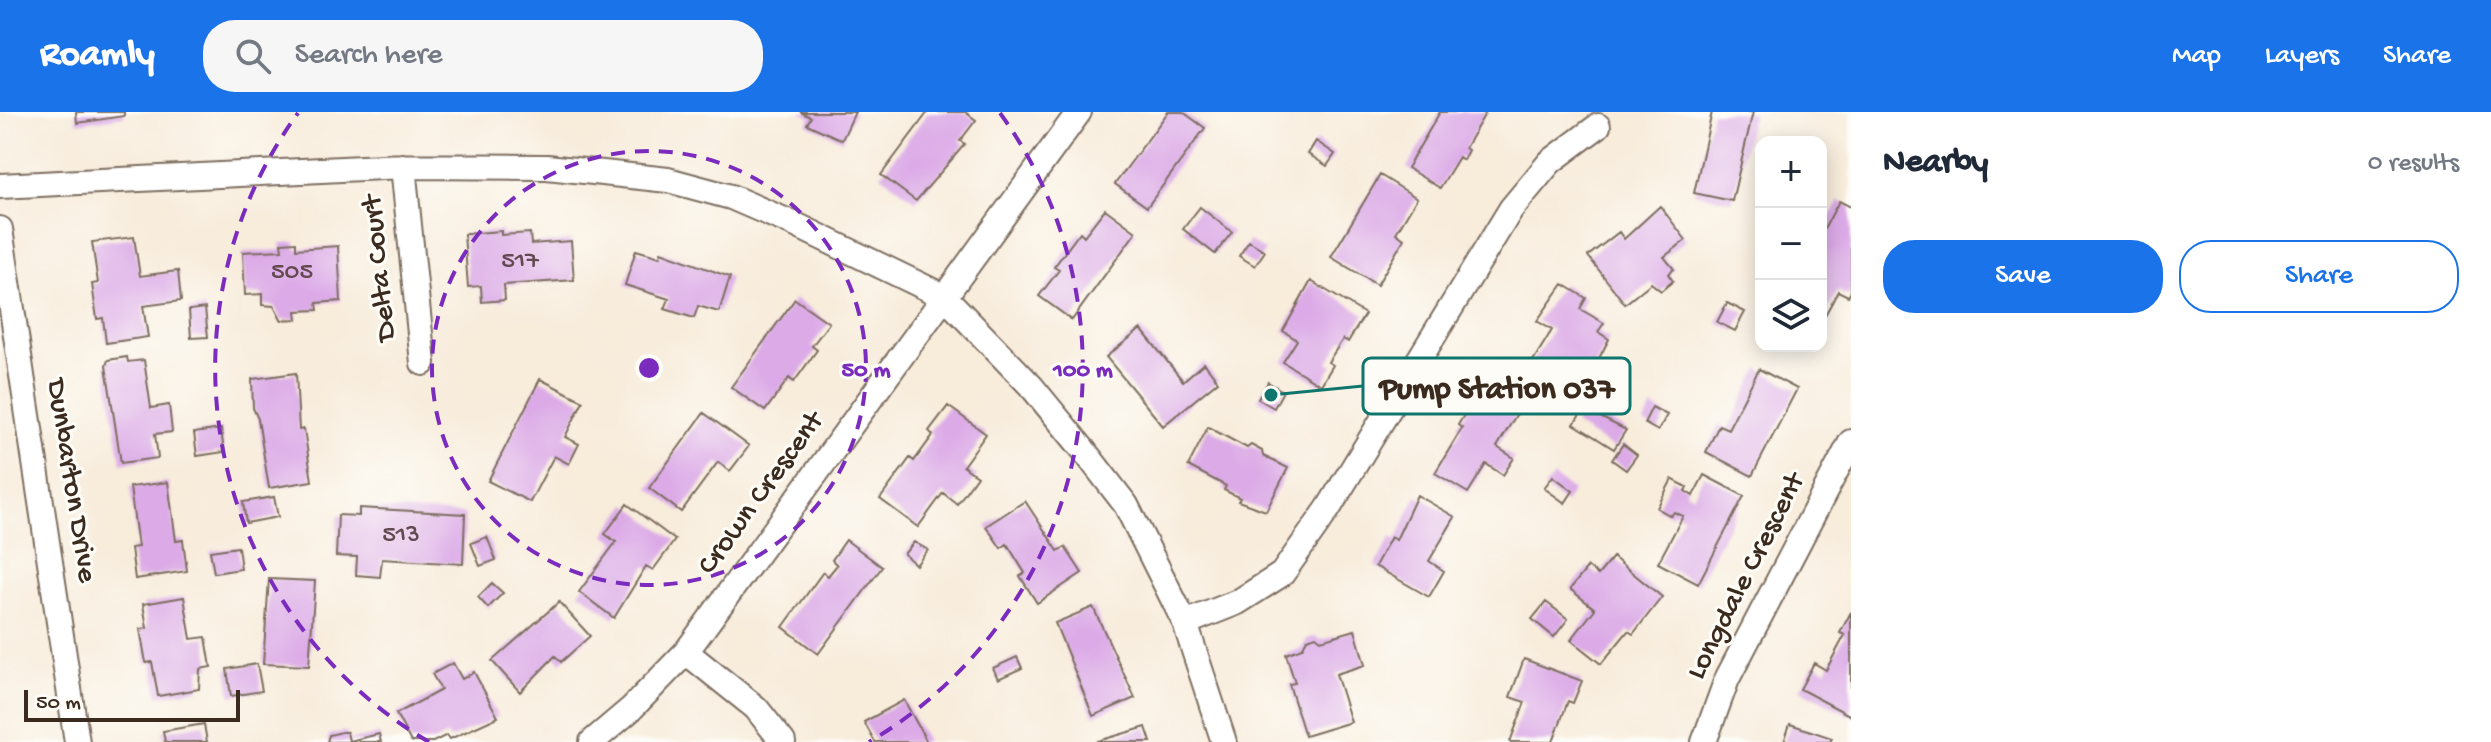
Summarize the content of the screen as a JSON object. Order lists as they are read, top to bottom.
{
  "streets": {
    "street": [
      "Delta Court",
      "Dunbarton Drive",
      "Crown Crescent",
      "Longdale Crescent"
    ]
  },
  "places": ["Pump Station 037"],
  "house_numbers": ["517", "505", "513"],
  "scale_bar": "50 m",
  "page": {
    "header": "Roamly",
    "search": "Search here",
    "nav": ["Map", "Layers", "Share"],
    "heading": ["Nearby", "0 results"],
    "map_buttons": ["+", "−"],
    "buttons": ["Save", "Share"],
    "scale": "50 m"
  },
  "rings": ["50 m", "100 m"]
}
